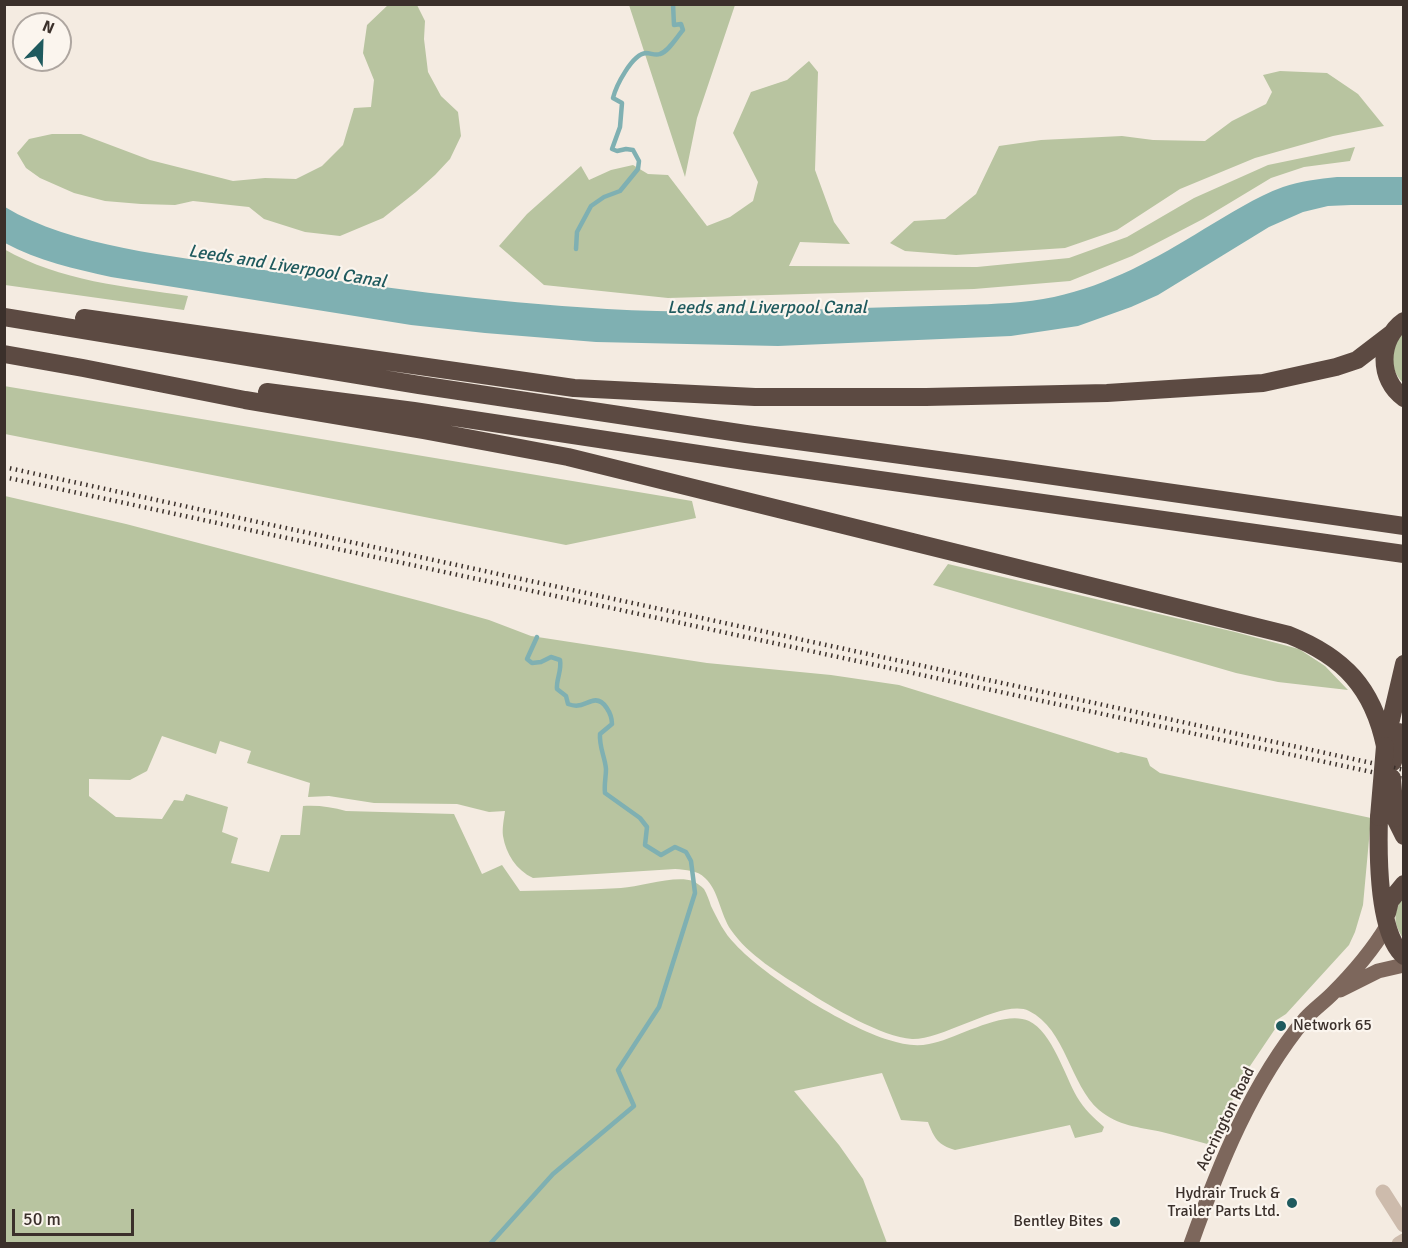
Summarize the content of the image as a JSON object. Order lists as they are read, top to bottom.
{
  "streets": {
    "main road": ["Accrington Road"]
  },
  "water": ["Leeds and Liverpool Canal"],
  "places": ["Network 65", "Hydrair Truck & Trailer Parts Ltd.", "Bentley Bites"],
  "scale_bar": "50 m",
  "north": "top right"
}
